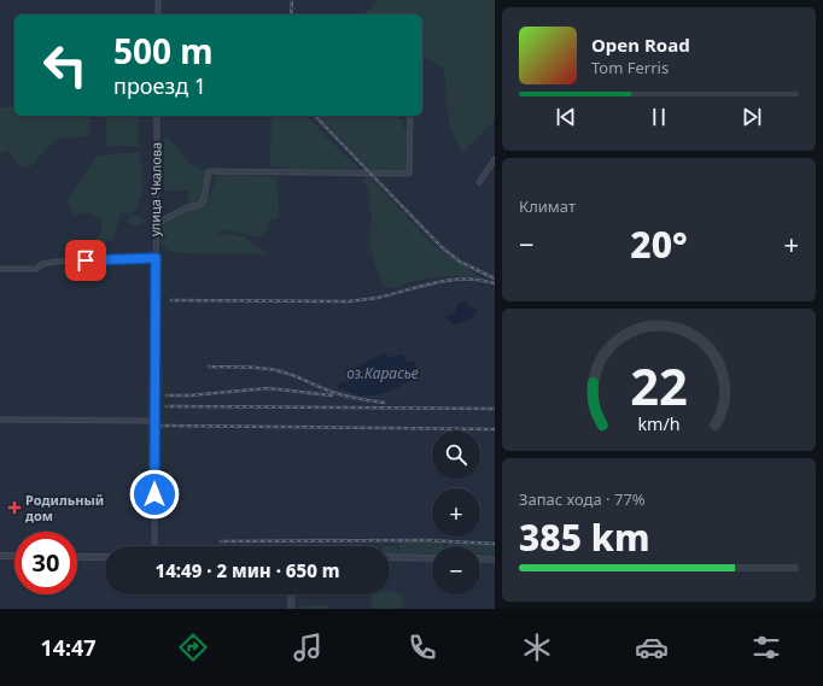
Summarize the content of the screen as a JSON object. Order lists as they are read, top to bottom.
{
  "streets": {
    "street": ["улица Чкалова"]
  },
  "water": ["оз.Карасье"],
  "places": {
    "health": ["Родильный дом"]
  },
  "page": {
    "turn": ["500 m", "проезд 1"],
    "song": ["Open Road", "Tom Ferris"],
    "tile": [
      "Климат",
      ["Запас хода · 77%", "385 km"]
    ],
    "heat": ["−", "20°", "+"],
    "map_buttons": ["+", "−"],
    "limit": "30",
    "trip": "14:49 · 2 мин · 650 m",
    "tabs": "14:47",
    "gauge": ["22", "km/h"]
  }
}
